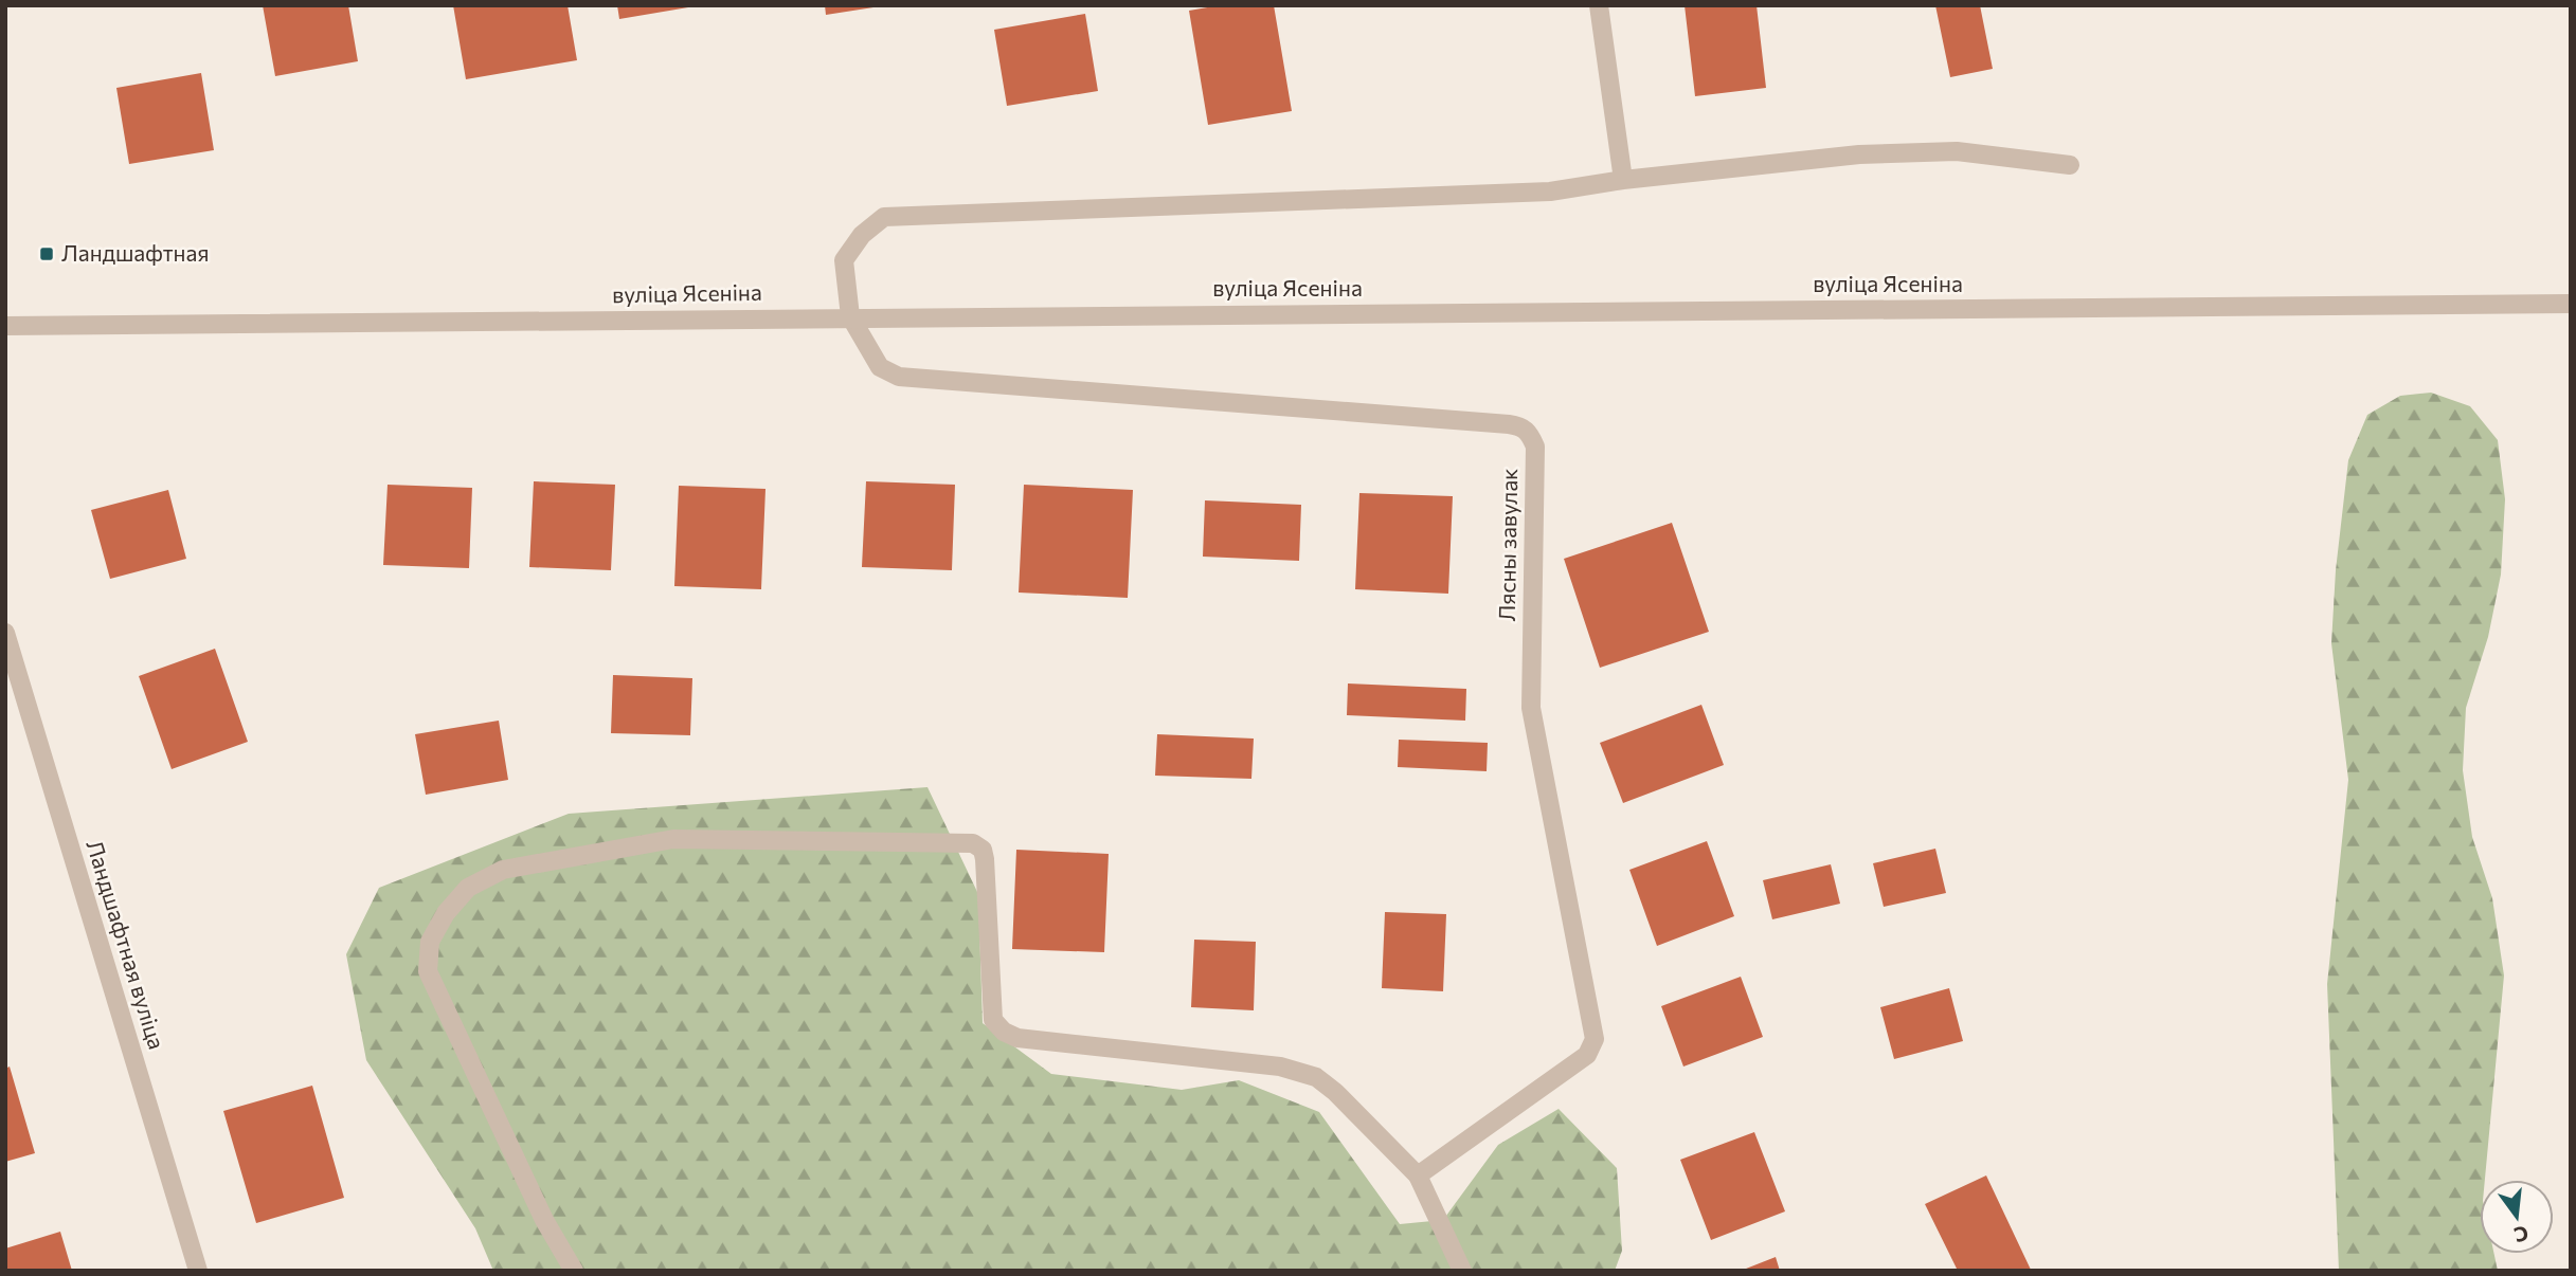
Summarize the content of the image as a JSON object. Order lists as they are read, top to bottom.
{
  "streets": {
    "street": ["вуліца Ясеніна", "Лясны завулак", "Ландшафтная вуліца"]
  },
  "crossings": [
    ["вуліца Ясеніна", "Лясны завулак"]
  ],
  "places": {
    "transit": ["Ландшафтная"]
  },
  "north": "bottom"
}
